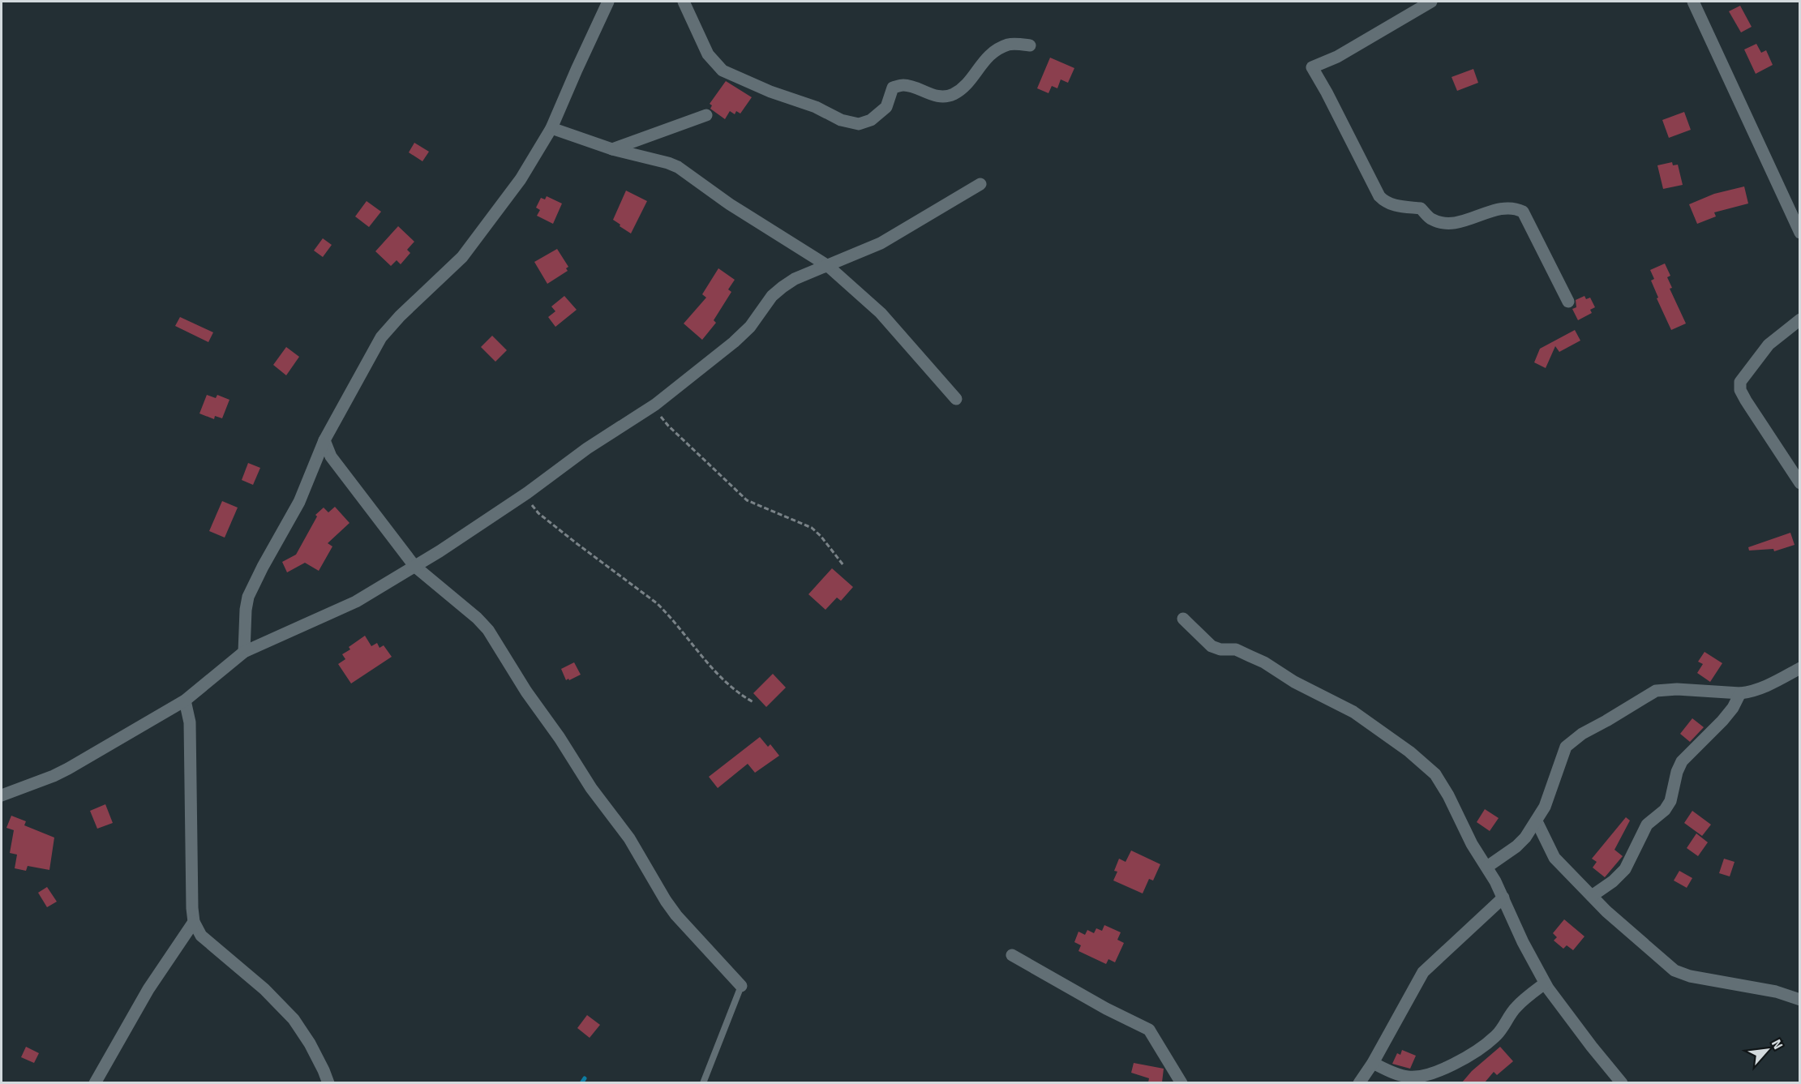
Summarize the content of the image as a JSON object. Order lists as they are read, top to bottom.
{
  "north": "top right"
}
